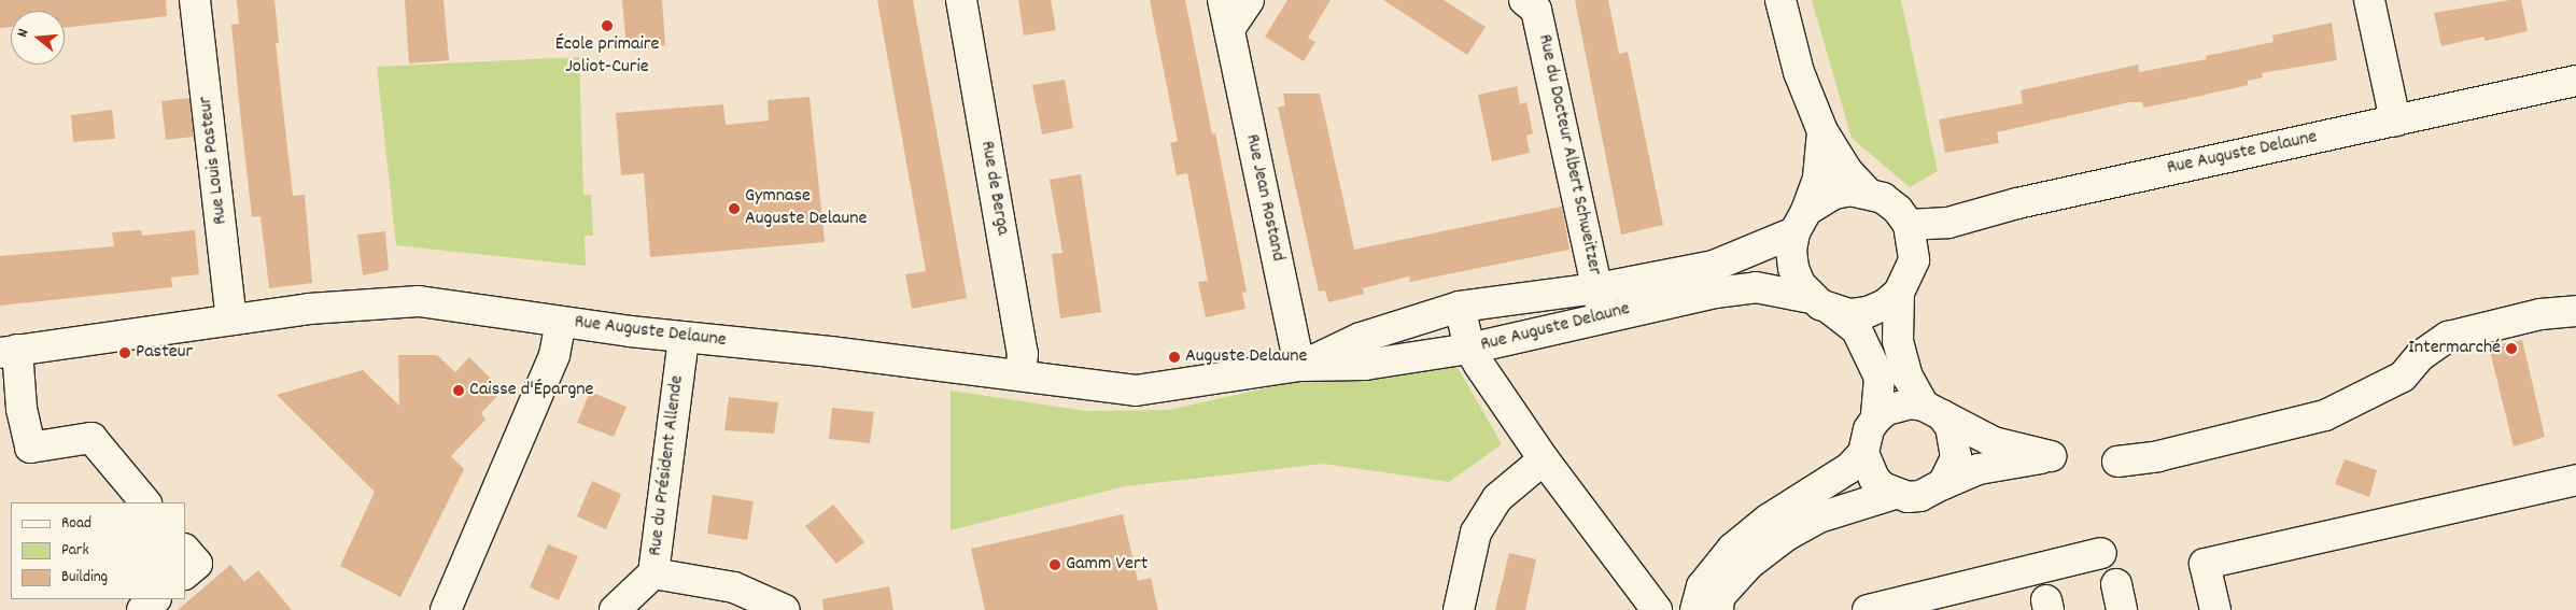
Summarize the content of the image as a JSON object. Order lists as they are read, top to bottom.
{
  "streets": {
    "street": [
      "Rue Auguste Delaune",
      "Rue du Docteur Albert Schweitzer",
      "Rue Louis Pasteur",
      "Rue de Berga",
      "Rue Jean Rostand",
      "Rue du Président Allende"
    ]
  },
  "crossings": [
    ["Rue Auguste Delaune", "Rue du Docteur Albert Schweitzer"],
    ["Rue Auguste Delaune", "Rue Louis Pasteur"],
    ["Rue Auguste Delaune", "Rue de Berga"],
    ["Rue Auguste Delaune", "Rue Jean Rostand"],
    ["Rue Auguste Delaune", "Rue du Président Allende"]
  ],
  "places": [
    "École primaire Joliot-Curie",
    "Gymnase Auguste Delaune",
    "Intermarché",
    "Pasteur",
    "Auguste Delaune",
    "Caisse d'Épargne",
    "Gamm Vert"
  ],
  "legend": ["Road", "Park", "Building"],
  "north": "left"
}
